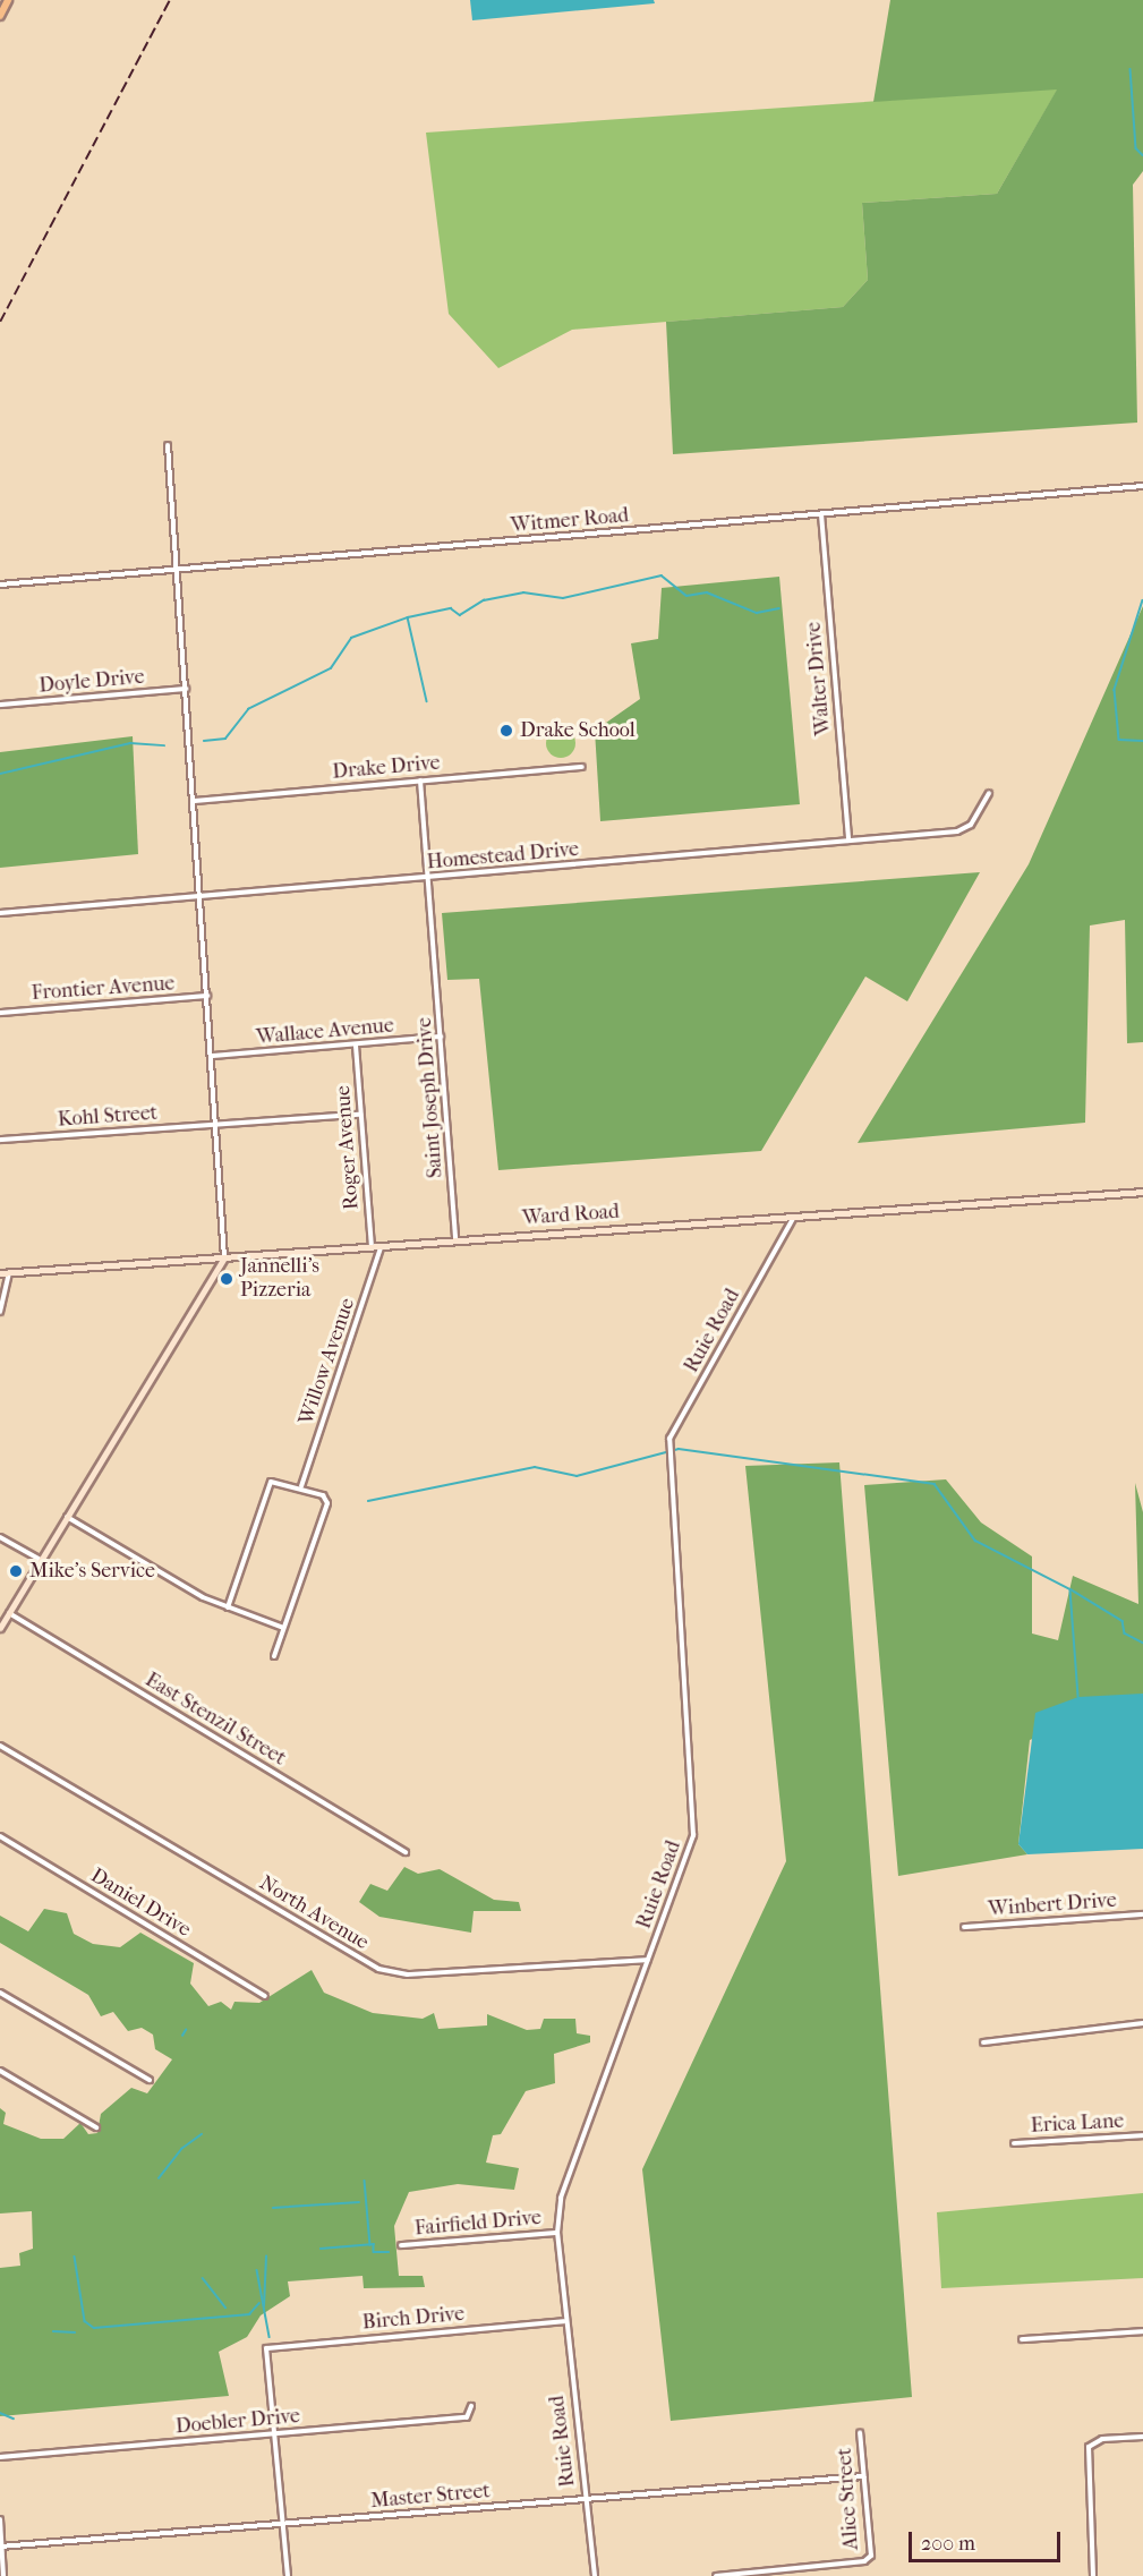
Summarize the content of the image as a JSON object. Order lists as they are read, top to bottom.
{
  "streets": {
    "main road": ["Ward Road"],
    "street": [
      "Witmer Road",
      "Walter Drive",
      "Doyle Drive",
      "Drake Drive",
      "Homestead Drive",
      "Frontier Avenue",
      "Wallace Avenue",
      "Saint Joseph Drive",
      "Kohl Street",
      "Roger Avenue",
      "Ruie Road",
      "Willow Avenue",
      "East Stenzil Street",
      "Daniel Drive",
      "Winbert Drive",
      "North Avenue",
      "Erica Lane",
      "Fairfield Drive",
      "Birch Drive",
      "Doebler Drive",
      "Master Street",
      "Alice Street"
    ]
  },
  "crossings": [
    ["Witmer Road", "Walter Drive"],
    ["Walter Drive", "Homestead Drive"],
    ["Drake Drive", "Saint Joseph Drive"],
    ["Homestead Drive", "Saint Joseph Drive"],
    ["Wallace Avenue", "Saint Joseph Drive"],
    ["Wallace Avenue", "Roger Avenue"],
    ["Saint Joseph Drive", "Ward Road"],
    ["Kohl Street", "Roger Avenue"],
    ["Roger Avenue", "Ward Road"],
    ["Ward Road", "Ruie Road"],
    ["Ward Road", "Willow Avenue"],
    ["Ruie Road", "North Avenue"],
    ["Ruie Road", "Fairfield Drive"],
    ["Ruie Road", "Birch Drive"],
    ["Ruie Road", "Master Street"],
    ["Birch Drive", "Doebler Drive"],
    ["Master Street", "Alice Street"]
  ],
  "places": ["Drake School", "Jannelli's Pizzeria", "Mike's Service"],
  "scale_bar": "200 m"
}
